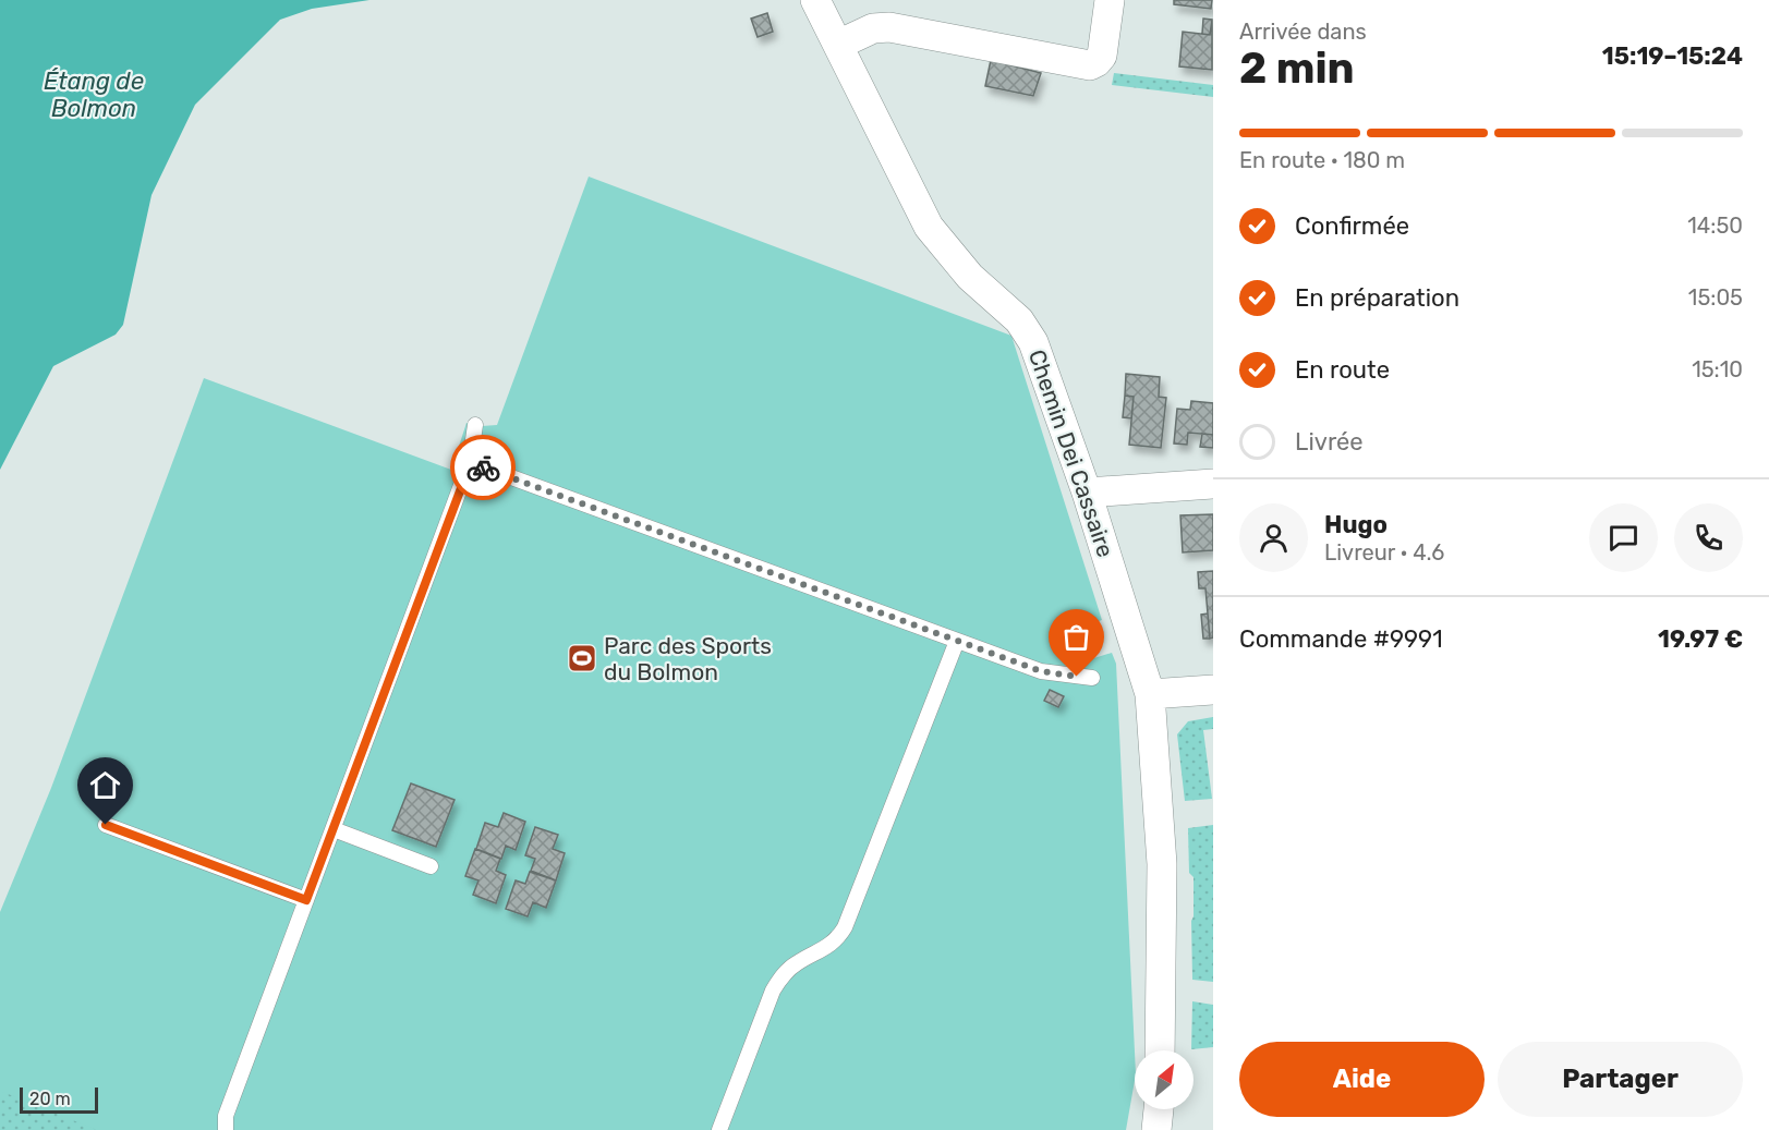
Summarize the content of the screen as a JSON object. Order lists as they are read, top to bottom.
{
  "streets": {
    "street": ["Chemin Dei Cassaire"]
  },
  "water": ["Étang de Bolmon"],
  "places": {
    "sports": ["Parc des Sports du Bolmon"]
  },
  "scale_bar": "20 m",
  "north": "top right",
  "page": {
    "heading": ["2 min", "Arrivée dans", "15:19–15:24"],
    "panel": [
      "Hugo",
      "Livreur · 4.6",
      "Commande #9991",
      "19.97 €"
    ],
    "bar": "En route · 180 m",
    "list": [
      ["Confirmée", "14:50"],
      ["En préparation", "15:05"],
      ["En route", "15:10"],
      "Livrée"
    ],
    "buttons": ["Aide", "Partager"],
    "scale": "20 m"
  }
}
